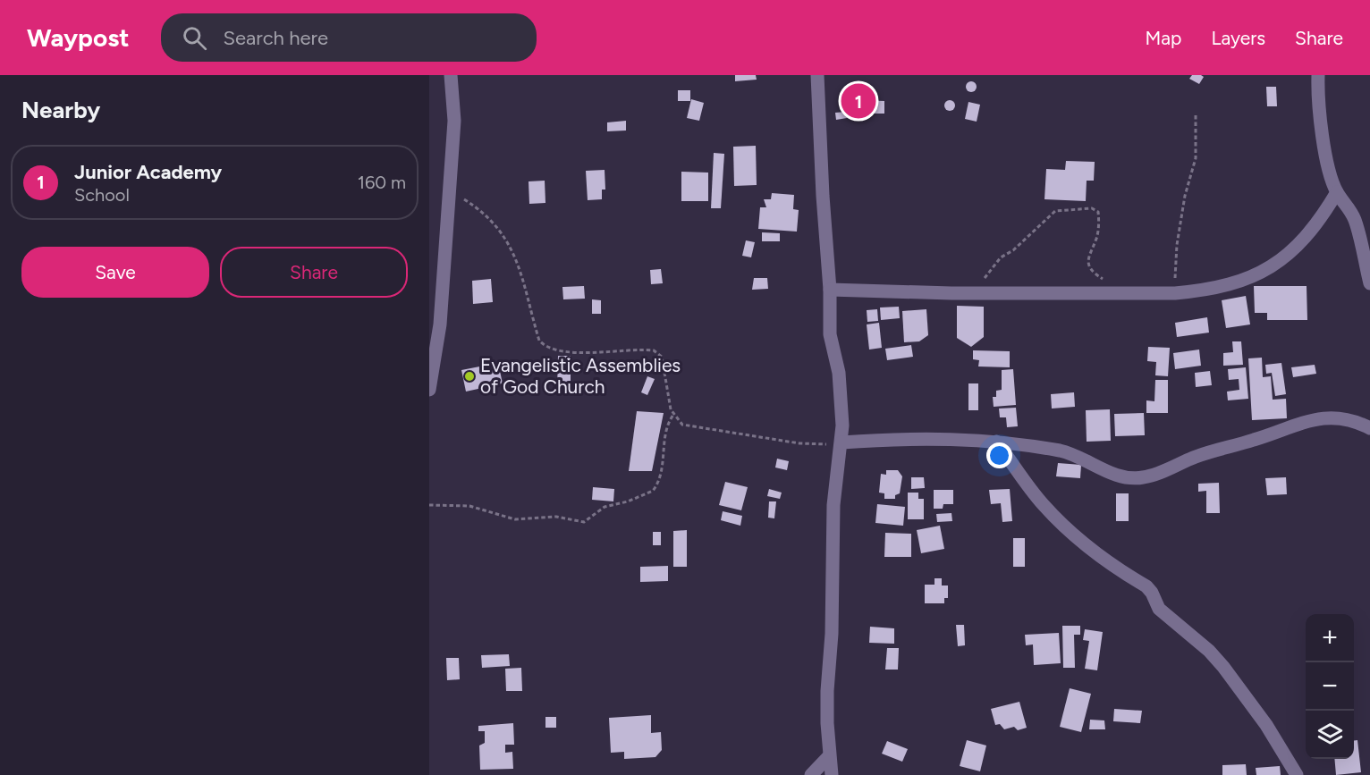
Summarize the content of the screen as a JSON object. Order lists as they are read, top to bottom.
{
  "places": ["Evangelistic Assemblies of God Church"],
  "page": {
    "header": "Waypost",
    "search": "Search here",
    "nav": ["Map", "Layers", "Share"],
    "heading": "Nearby",
    "pins": "1",
    "list": [
      {
        "mark": "1",
        "name": "Junior Academy",
        "note": "School",
        "value": "160 m"
      }
    ],
    "buttons": ["Save", "Share"],
    "map_buttons": ["+", "−"]
  }
}
